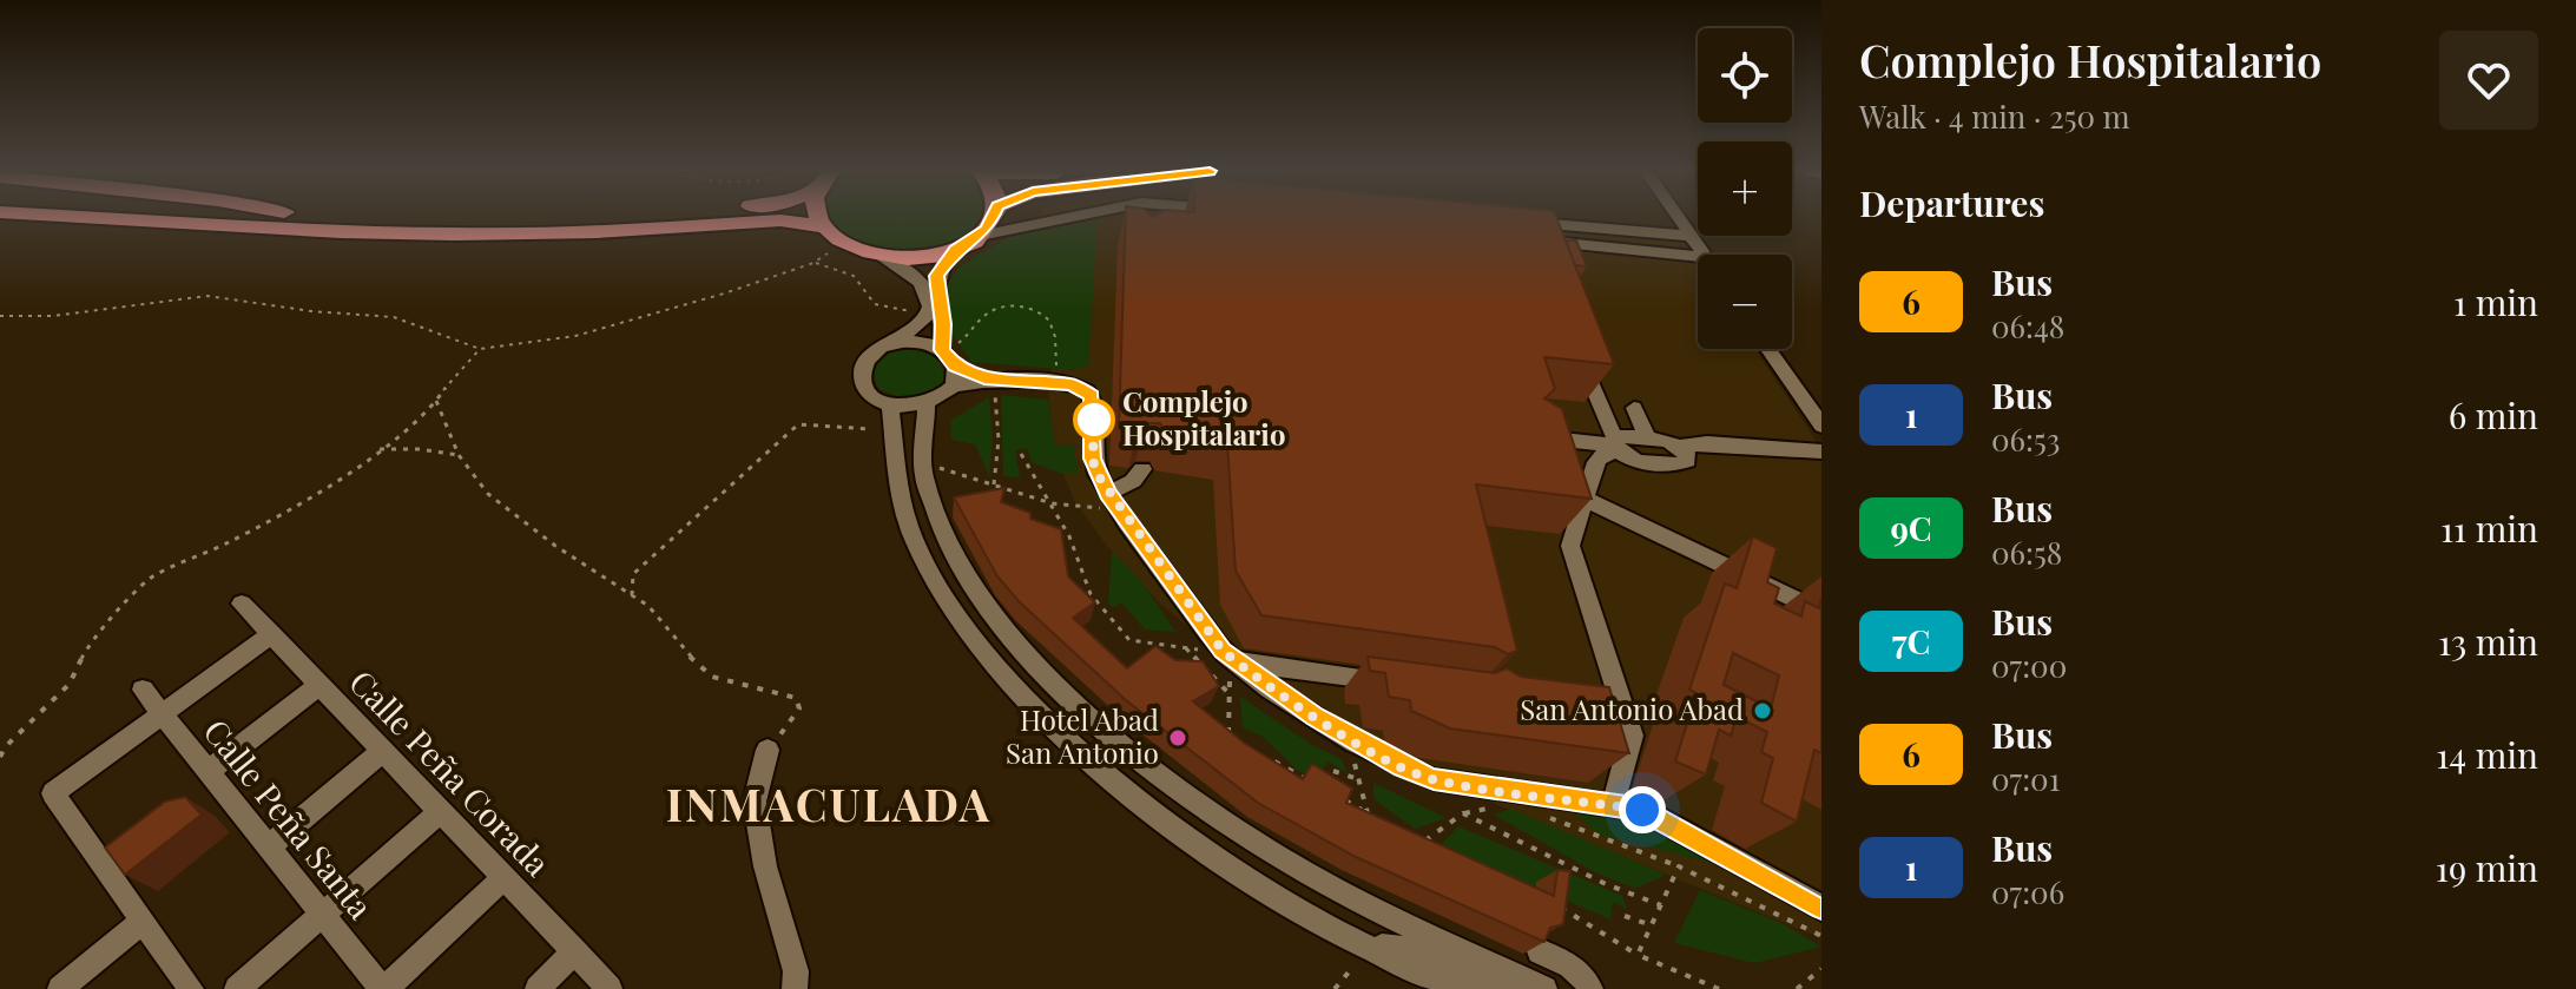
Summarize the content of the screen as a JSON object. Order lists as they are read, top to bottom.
{
  "streets": {
    "street": ["Calle Peña Corada", "Calle Peña Santa"]
  },
  "districts": ["INMACULADA"],
  "places": ["Complejo Hospitalario", "San Antonio Abad", "Hotel Abad San Antonio"],
  "lines": ["bus line 6"],
  "page": {
    "heading": [
      ["Complejo Hospitalario", "Walk · 4 min · 250 m"],
      "Departures"
    ],
    "map_buttons": ["+", "−"],
    "list": [
      {
        "mark": "6",
        "name": "Bus",
        "note": "06:48",
        "value": "1 min"
      },
      {
        "mark": "1",
        "name": "Bus",
        "note": "06:53",
        "value": "6 min"
      },
      {
        "mark": "9C",
        "name": "Bus",
        "note": "06:58",
        "value": "11 min"
      },
      {
        "mark": "7C",
        "name": "Bus",
        "note": "07:00",
        "value": "13 min"
      },
      {
        "mark": "6",
        "name": "Bus",
        "note": "07:01",
        "value": "14 min"
      },
      {
        "mark": "1",
        "name": "Bus",
        "note": "07:06",
        "value": "19 min"
      }
    ]
  }
}
